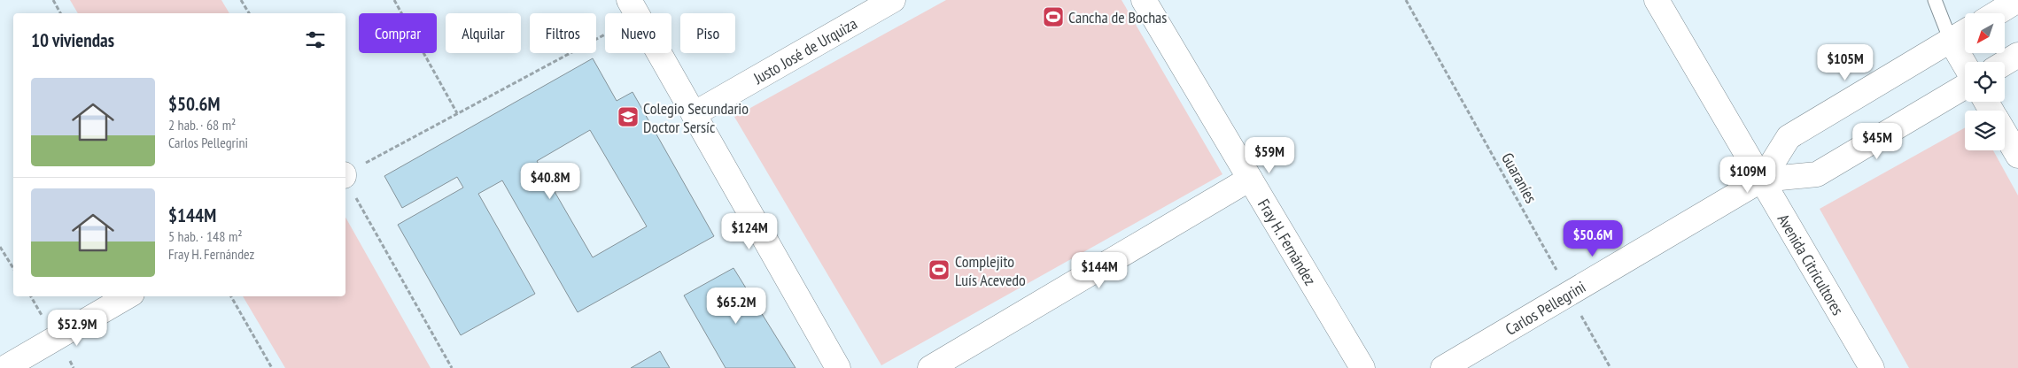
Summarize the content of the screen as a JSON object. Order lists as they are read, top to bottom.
{
  "streets": {
    "street": [
      "Justo José de Urquiza",
      "Fray H. Fernández",
      "Avenida Citricultores",
      "Carlos Pellegrini"
    ],
    "path": ["Guaraníes"]
  },
  "crossings": [
    ["Guaraníes", "Carlos Pellegrini"],
    ["Avenida Citricultores", "Carlos Pellegrini"]
  ],
  "places": {
    "sports": ["Cancha de Bochas", "Complejito Luís Acevedo"],
    "school or university": ["Colegio Secundario Doctor Sersíc"]
  },
  "north": "bottom left",
  "page": {
    "chip": [
      "Comprar",
      "Alquilar",
      "Filtros",
      "Nuevo",
      "Piso"
    ],
    "heading": "10 viviendas",
    "price": [
      "$105M",
      "$45M",
      "$59M",
      "$109M",
      "$40.8M",
      "$124M",
      "$50.6M",
      "$144M",
      "$65.2M",
      "$52.9M"
    ],
    "list": [
      {
        "name": "$50.6M",
        "note": "2 hab. · 68 m² · Carlos Pellegrini"
      },
      {
        "name": "$144M",
        "note": "5 hab. · 148 m² · Fray H. Fernández"
      }
    ]
  }
}
